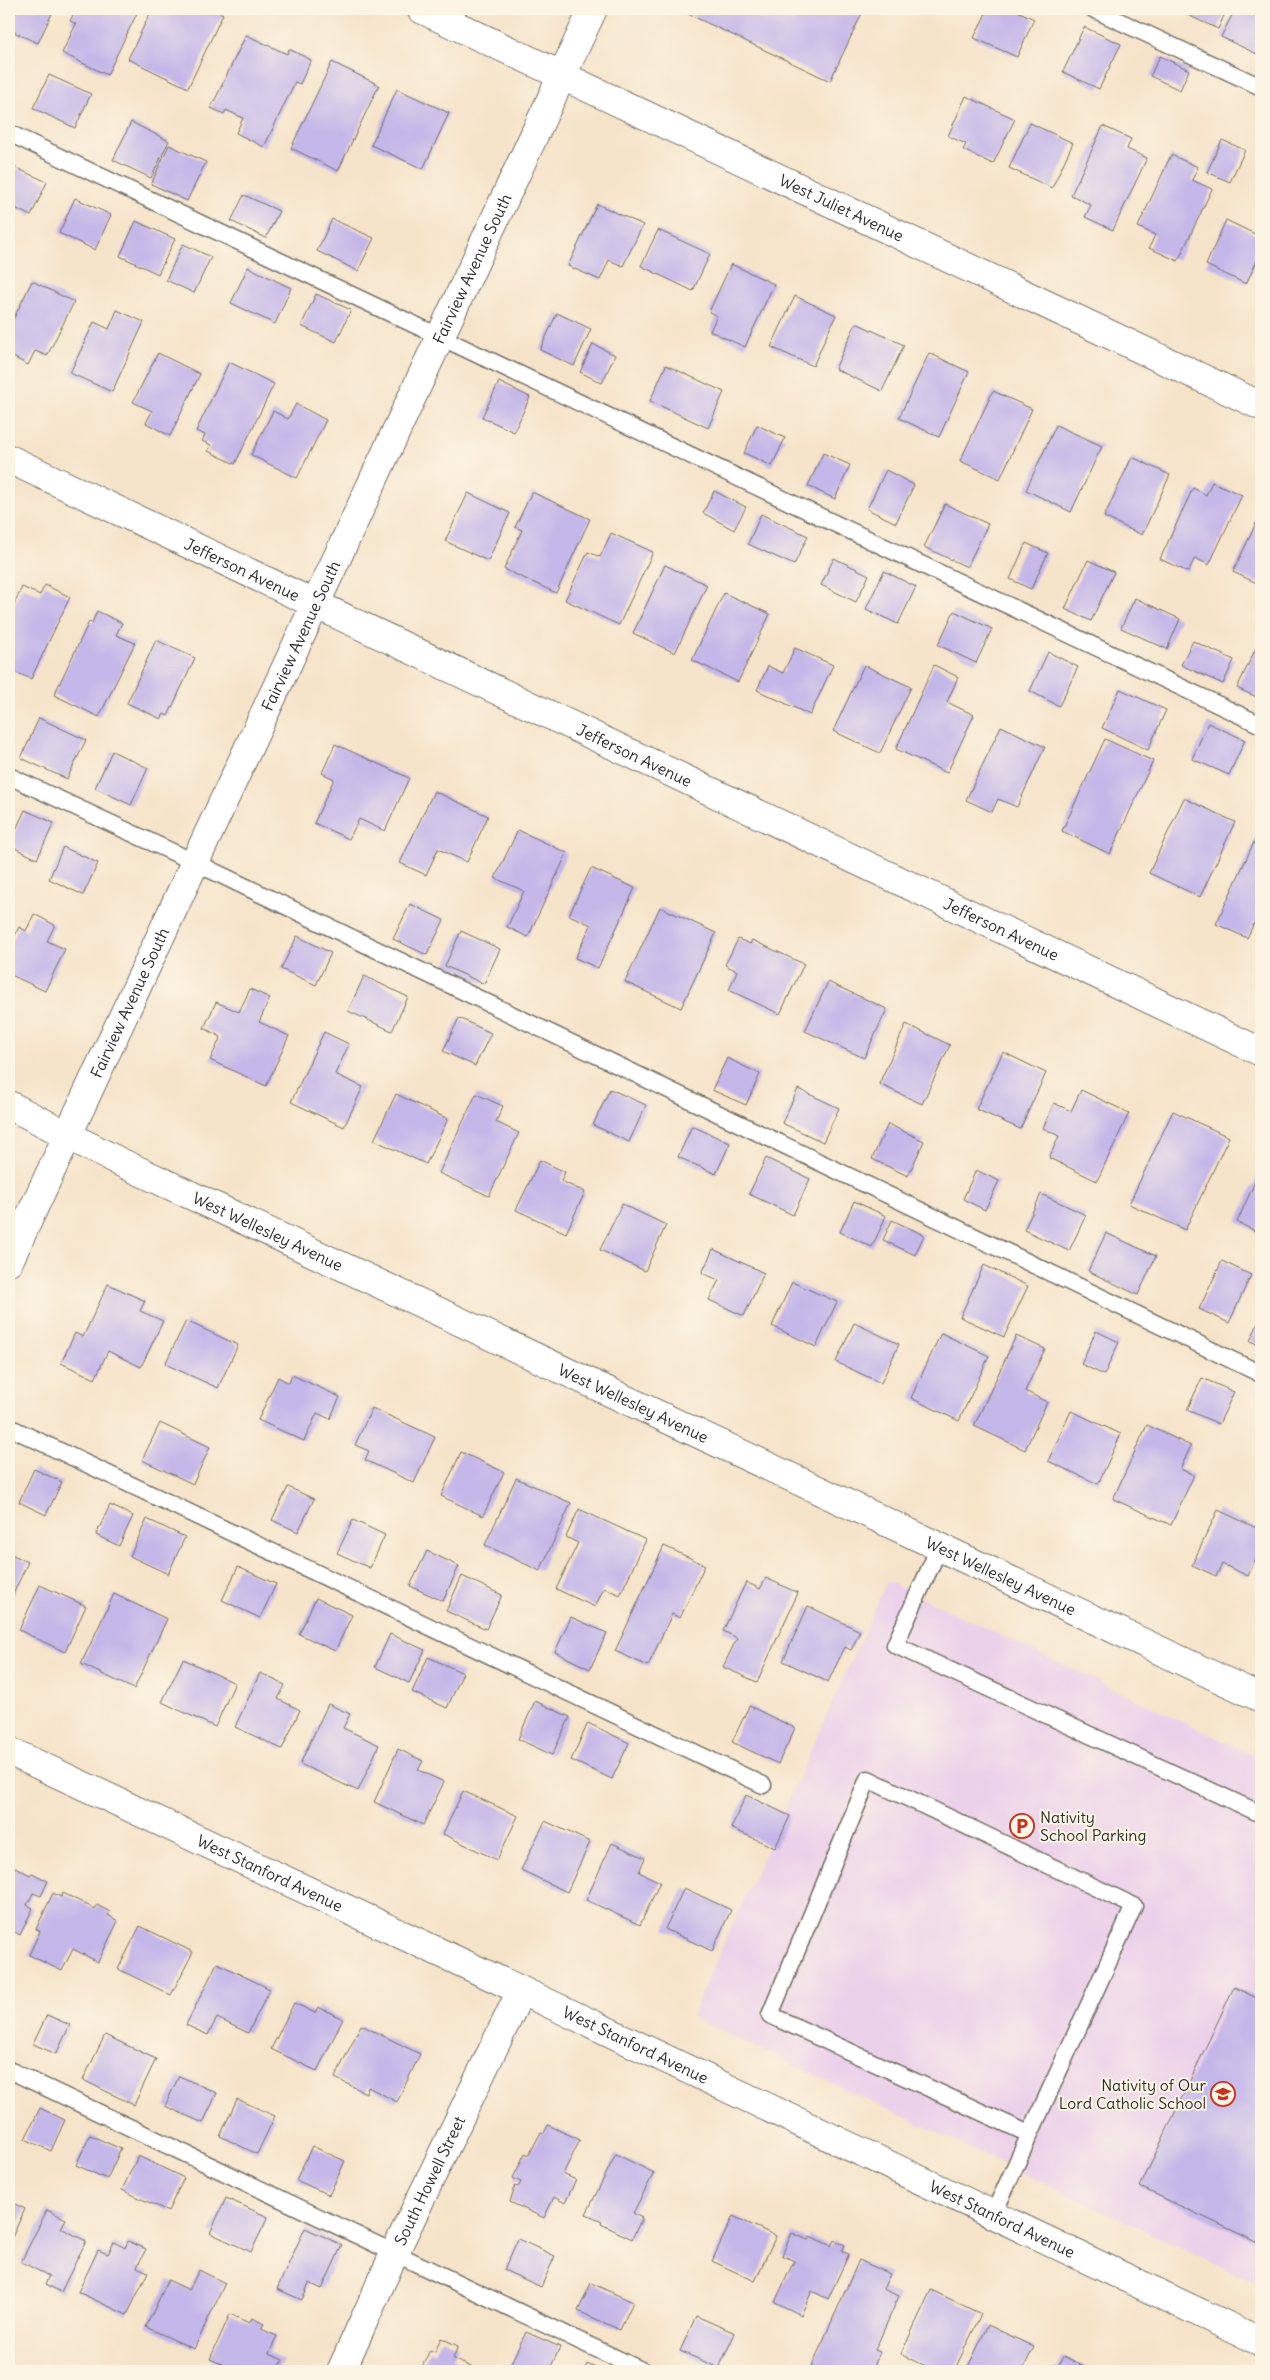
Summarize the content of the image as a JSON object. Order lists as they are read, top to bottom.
{
  "streets": {
    "street": [
      "West Juliet Avenue",
      "Fairview Avenue South",
      "Jefferson Avenue",
      "West Wellesley Avenue",
      "West Stanford Avenue",
      "South Howell Street"
    ]
  },
  "crossings": [
    ["West Juliet Avenue", "Fairview Avenue South"],
    ["Fairview Avenue South", "Jefferson Avenue"],
    ["Fairview Avenue South", "West Wellesley Avenue"],
    ["West Stanford Avenue", "South Howell Street"]
  ],
  "places": {
    "parking": ["Nativity School Parking"],
    "school or university": ["Nativity of Our Lord Catholic School"]
  }
}
